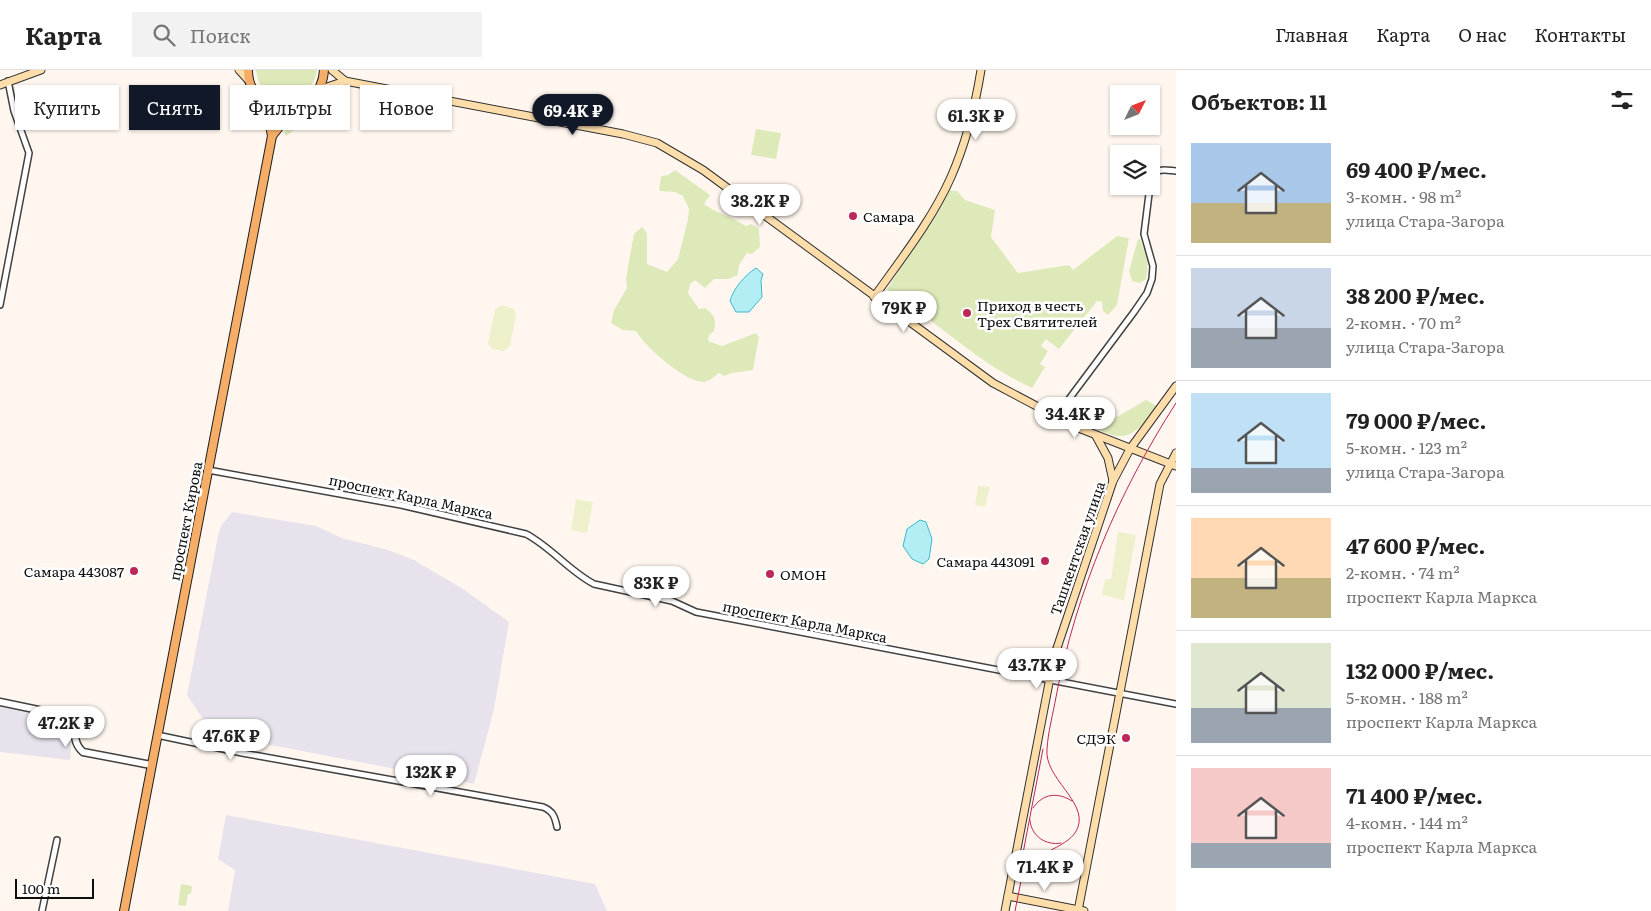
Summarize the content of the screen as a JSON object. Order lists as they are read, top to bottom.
{
  "streets": {
    "main road": ["проспект Кирова", "Ташкентская улица"],
    "street": ["проспект Карла Маркса"]
  },
  "crossings": [
    ["проспект Карла Маркса", "проспект Кирова"],
    ["проспект Карла Маркса", "Ташкентская улица"]
  ],
  "places": [
    "Самара",
    "Приход в честь Трех Святителей",
    "Самара 443091",
    "Самара 443087",
    "ОМОН",
    "СДЭК"
  ],
  "scale_bar": "100 m",
  "north": "top right",
  "page": {
    "header": "Карта",
    "search": "Поиск",
    "nav": [
      "Главная",
      "Карта",
      "О нас",
      "Контакты"
    ],
    "heading": "Объектов: 11",
    "chip": [
      "Купить",
      "Снять",
      "Фильтры",
      "Новое"
    ],
    "price": [
      "69.4K ₽",
      "61.3K ₽",
      "38.2K ₽",
      "79K ₽",
      "34.4K ₽",
      "83K ₽",
      "43.7K ₽",
      "47.2K ₽",
      "47.6K ₽",
      "132K ₽",
      "71.4K ₽"
    ],
    "list": [
      {
        "name": "69 400 ₽/мес.",
        "note": "3-комн. · 98 m² · улица Стара-Загора"
      },
      {
        "name": "38 200 ₽/мес.",
        "note": "2-комн. · 70 m² · улица Стара-Загора"
      },
      {
        "name": "79 000 ₽/мес.",
        "note": "5-комн. · 123 m² · улица Стара-Загора"
      },
      {
        "name": "47 600 ₽/мес.",
        "note": "2-комн. · 74 m² · проспект Карла Маркса"
      },
      {
        "name": "132 000 ₽/мес.",
        "note": "5-комн. · 188 m² · проспект Карла Маркса"
      },
      {
        "name": "71 400 ₽/мес.",
        "note": "4-комн. · 144 m² · проспект Карла Маркса"
      }
    ],
    "scale": "100 m"
  }
}
